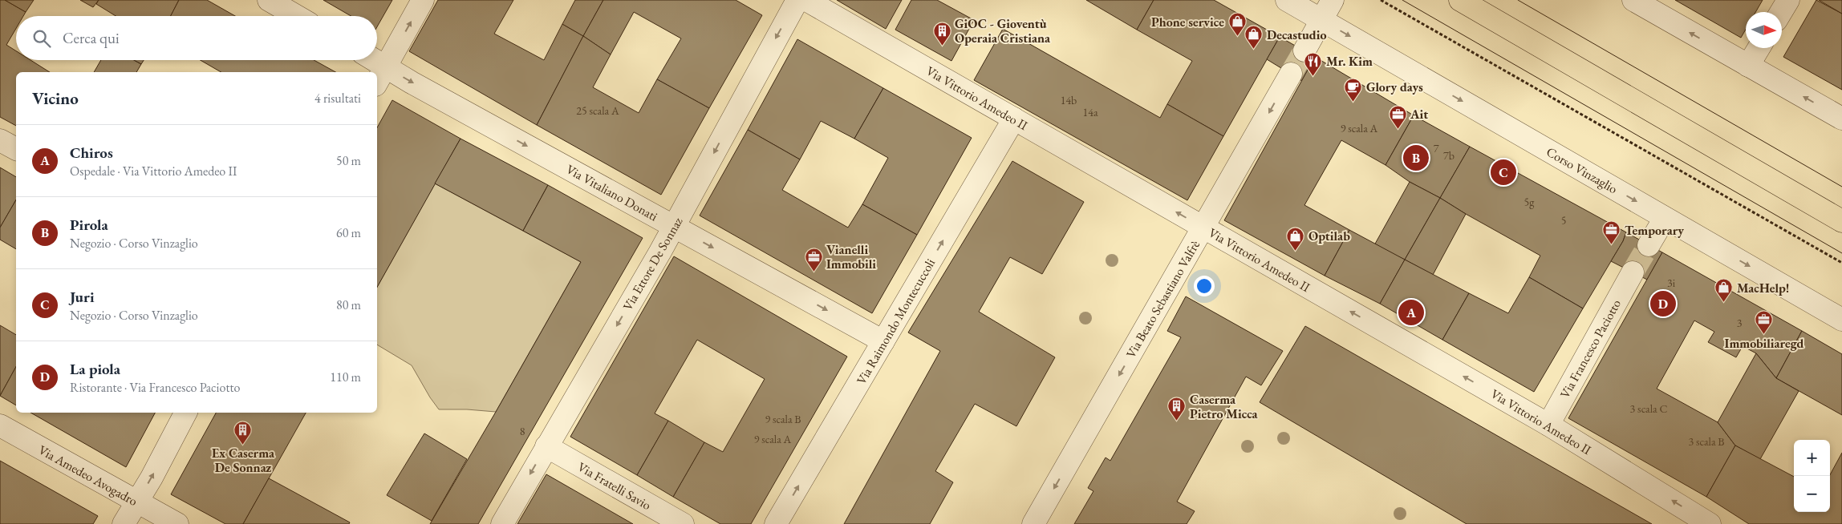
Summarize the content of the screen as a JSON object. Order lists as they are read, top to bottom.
{
  "streets": {
    "street": [
      "Via Vittorio Amedeo II",
      "Corso Vinzaglio",
      "Via Vitaliano Donati",
      "Via Ettore De Sonnaz",
      "Via Beato Sebastiano Valfrè",
      "Via Raimondo Montecuccoli",
      "Via Francesco Paciotto",
      "Via Amedeo Avogadro",
      "Via Fratelli Savio"
    ]
  },
  "crossings": [
    ["Via Vittorio Amedeo II", "Via Beato Sebastiano Valfrè"],
    ["Via Vittorio Amedeo II", "Via Raimondo Montecuccoli"],
    ["Via Vittorio Amedeo II", "Via Francesco Paciotto"],
    ["Via Vitaliano Donati", "Via Ettore De Sonnaz"],
    ["Via Vitaliano Donati", "Via Raimondo Montecuccoli"],
    ["Via Ettore De Sonnaz", "Via Fratelli Savio"]
  ],
  "one_way": [
    "Via Vittorio Amedeo II",
    "Via Vitaliano Donati",
    "Via Ettore De Sonnaz",
    "Via Beato Sebastiano Valfrè",
    "Via Raimondo Montecuccoli"
  ],
  "places": {
    "shop": [
      "Phone service",
      "Decastudio",
      "Optilab",
      "MacHelp!"
    ],
    "building": ["GiOC - Gioventù Operaia Cristiana", "Caserma Pietro Micca", "Ex Caserma De Sonnaz"],
    "restaurant": ["Mr. Kim"],
    "cafe": ["Glory days"],
    "office": [
      "Ait",
      "Temporary",
      "Vianelli Immobili",
      "Immobiliaregd"
    ]
  },
  "house_numbers": [
    "14b",
    "25 scala A",
    "14a",
    "9 scala A",
    "7",
    "7b",
    "5g",
    "5",
    "3i",
    "3",
    "3 scala C",
    "9 scala B",
    "8",
    "9 scala A",
    "3 scala B"
  ],
  "north": "right",
  "page": {
    "search": "Cerca qui",
    "heading": ["Vicino", "4 risultati"],
    "list": [
      {
        "mark": "A",
        "name": "Chiros",
        "note": "Ospedale · Via Vittorio Amedeo II",
        "value": "50 m"
      },
      {
        "mark": "B",
        "name": "Pirola",
        "note": "Negozio · Corso Vinzaglio",
        "value": "60 m"
      },
      {
        "mark": "C",
        "name": "Juri",
        "note": "Negozio · Corso Vinzaglio",
        "value": "80 m"
      },
      {
        "mark": "D",
        "name": "La piola",
        "note": "Ristorante · Via Francesco Paciotto",
        "value": "110 m"
      }
    ],
    "pins": [
      "B",
      "C",
      "D",
      "A"
    ],
    "map_buttons": ["+", "−"]
  }
}
